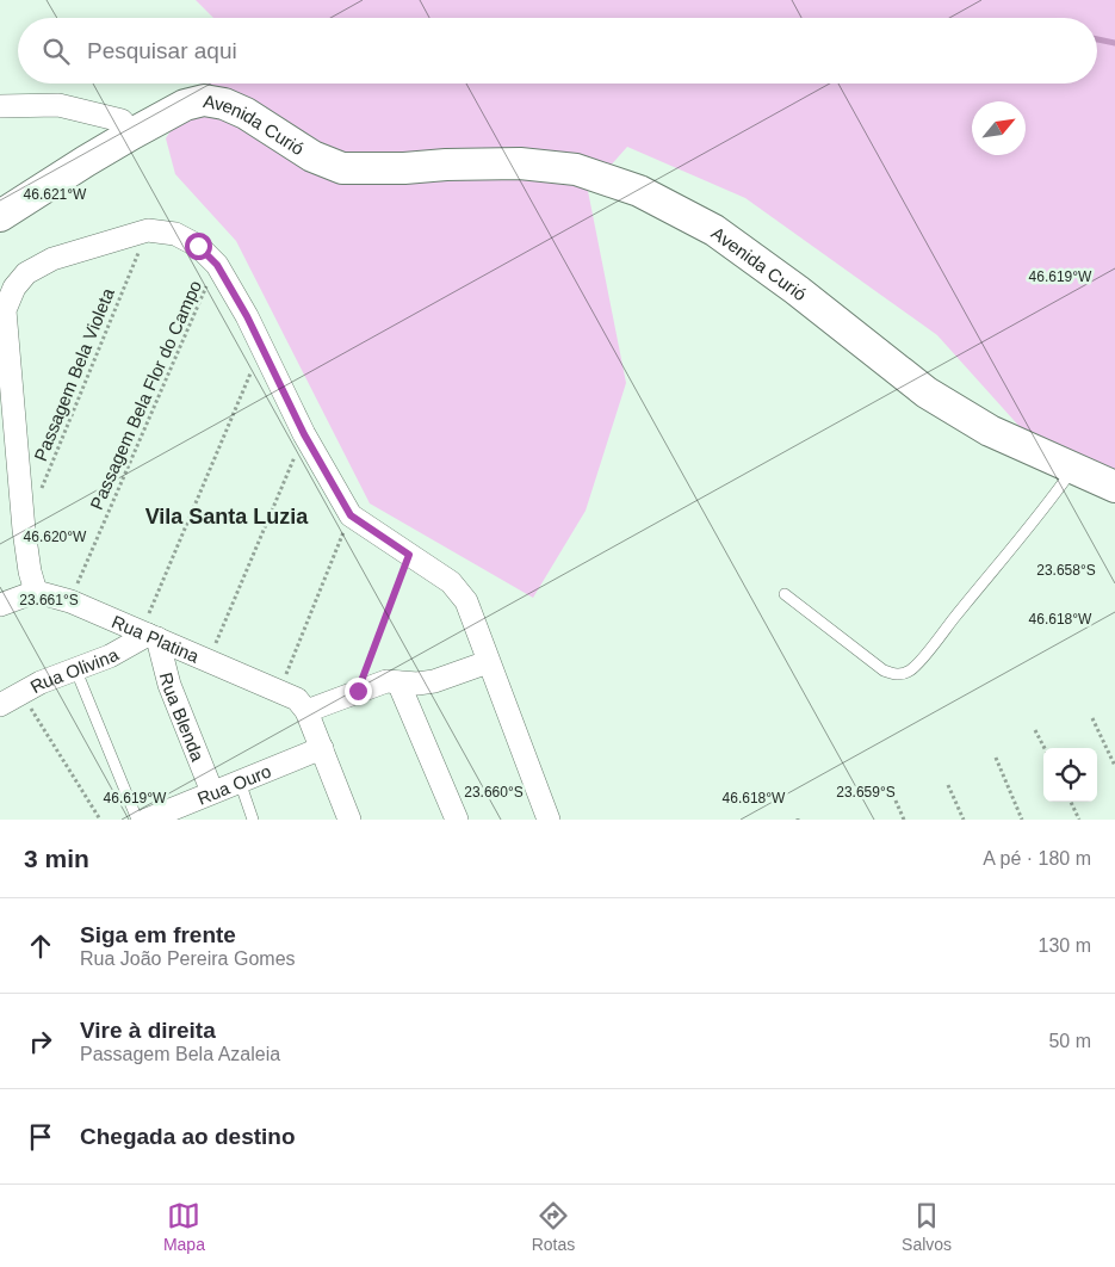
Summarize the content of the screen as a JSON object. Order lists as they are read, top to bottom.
{
  "streets": {
    "street": [
      "Avenida Curió",
      "Rua Platina",
      "Rua Olivina",
      "Rua Blenda",
      "Rua Ouro"
    ],
    "path": ["Passagem Bela Violeta", "Passagem Bela Flor do Campo"]
  },
  "crossings": [
    ["Passagem Bela Flor do Campo", "Rua Platina"],
    ["Rua Platina", "Rua Olivina"],
    ["Rua Platina", "Rua Blenda"],
    ["Rua Platina", "Rua Ouro"],
    ["Rua Olivina", "Rua Blenda"],
    ["Rua Blenda", "Rua Ouro"]
  ],
  "districts": ["Vila Santa Luzia"],
  "north": "top right",
  "page": {
    "search": "Pesquisar aqui",
    "heading": ["3 min", "A pé · 180 m"],
    "list": [
      ["Siga em frente", "Rua João Pereira Gomes", "130 m"],
      ["Vire à direita", "Passagem Bela Azaleia", "50 m"],
      "Chegada ao destino"
    ],
    "nav": ["Mapa", "Rotas", "Salvos"]
  },
  "coordinates": [
    "46.621°W",
    "46.619°W",
    "46.620°W",
    "23.658°S",
    "23.661°S",
    "46.618°W",
    "23.660°S",
    "23.659°S"
  ]
}
